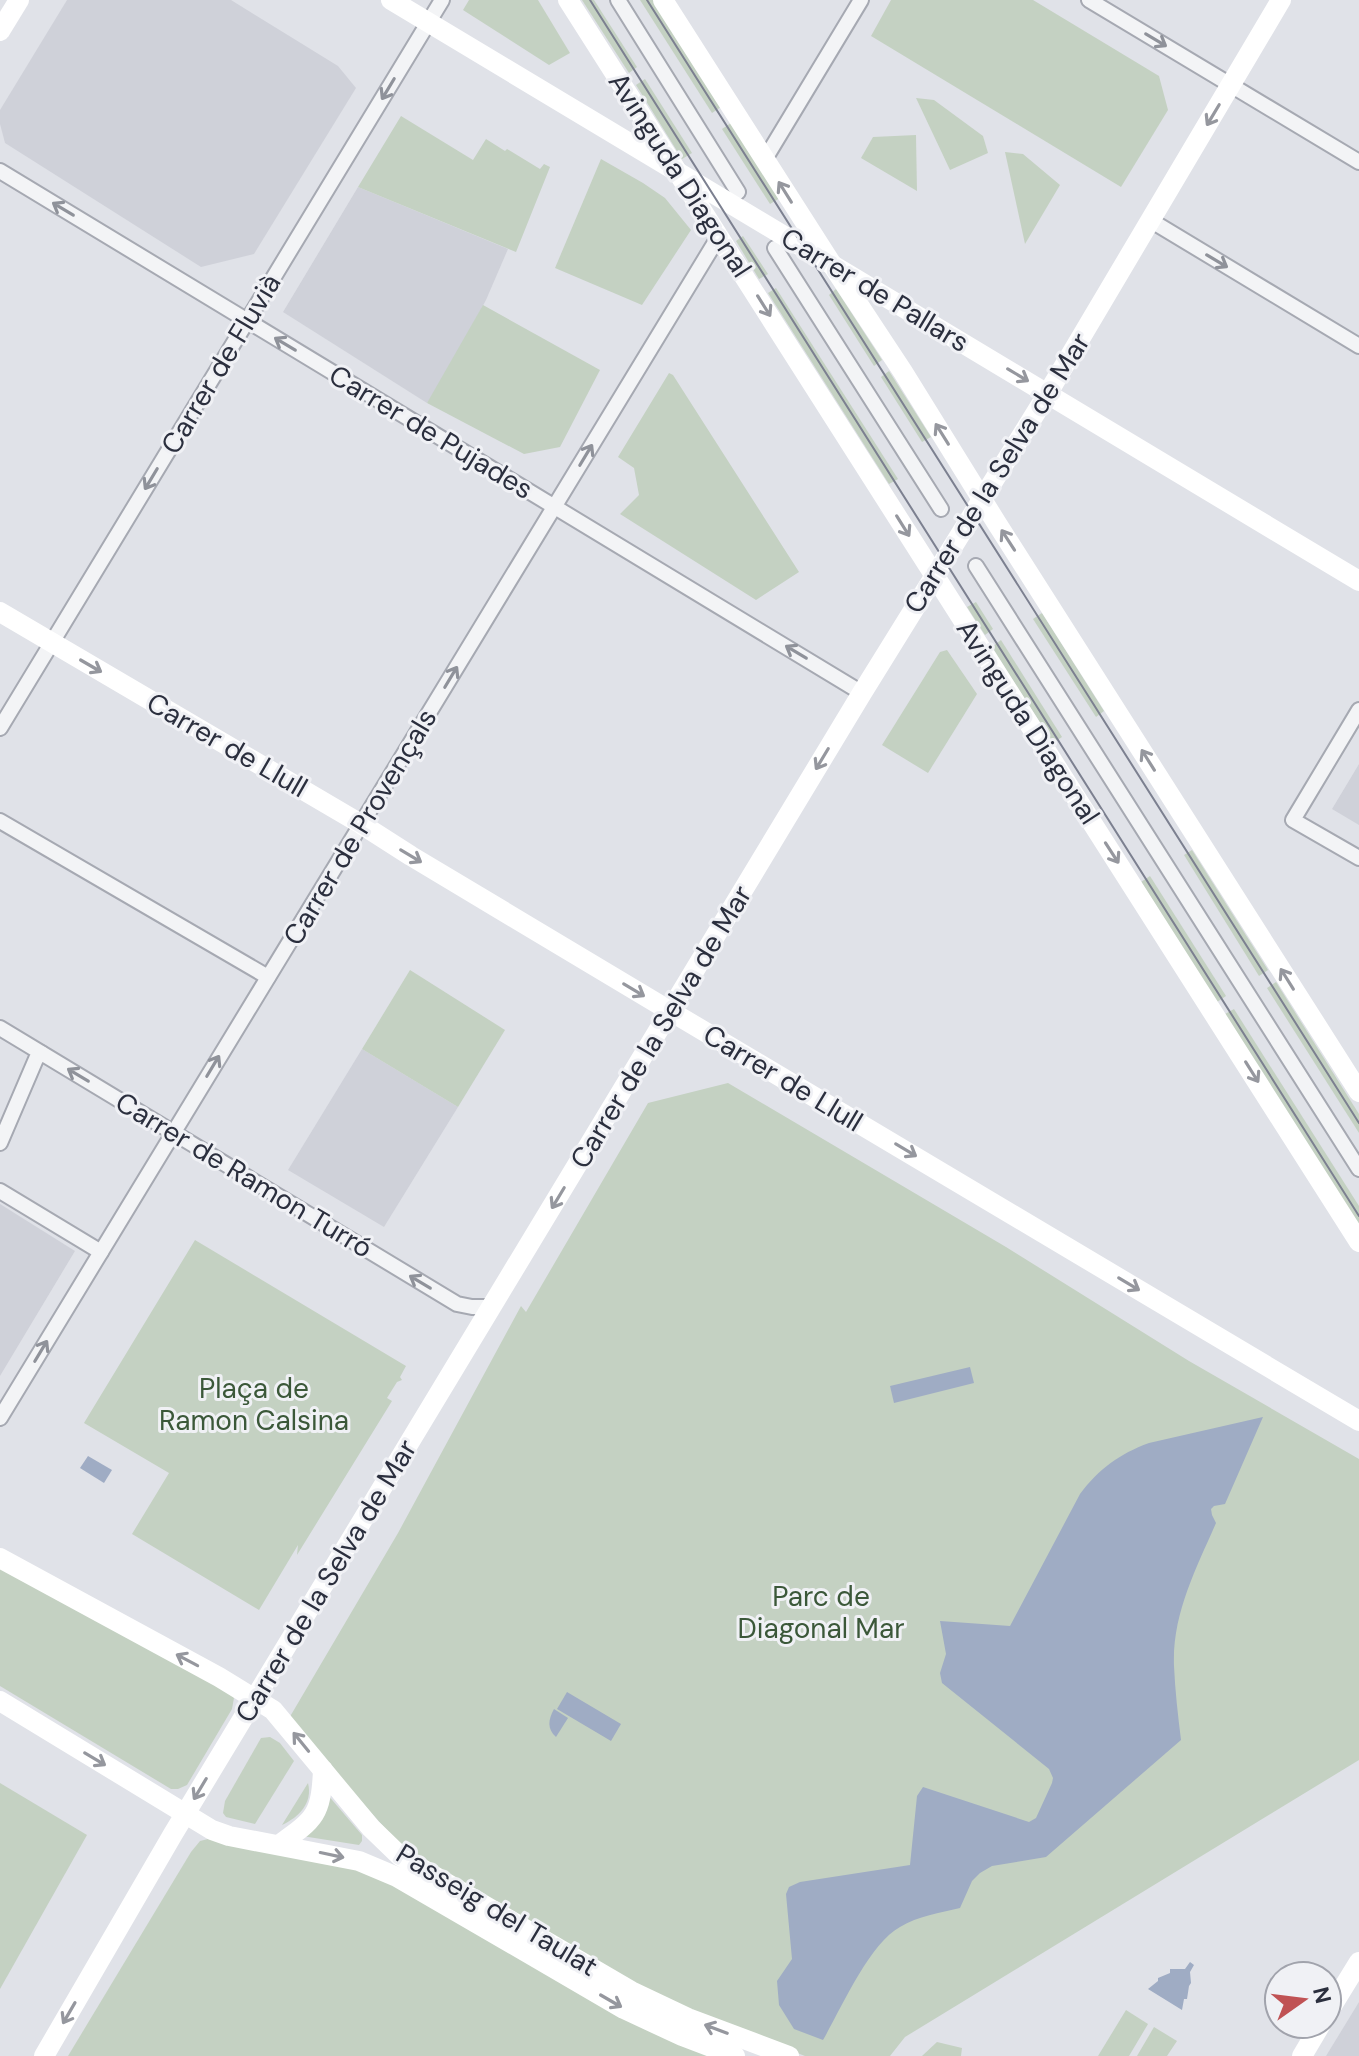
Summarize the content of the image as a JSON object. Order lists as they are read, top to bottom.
{
  "streets": {
    "street": [
      "Avinguda Diagonal",
      "Carrer de Pallars",
      "Carrer de Fluvià",
      "Carrer de Pujades",
      "Carrer de la Selva de Mar",
      "Carrer de Llull",
      "Carrer de Provençals",
      "Carrer de Ramon Turró",
      "Passeig del Taulat"
    ]
  },
  "crossings": [
    ["Avinguda Diagonal", "Carrer de Pallars"],
    ["Avinguda Diagonal", "Carrer de la Selva de Mar"],
    ["Avinguda Diagonal", "Carrer de Provençals"],
    ["Carrer de Pallars", "Carrer de Fluvià"],
    ["Carrer de Pallars", "Carrer de la Selva de Mar"],
    ["Carrer de Fluvià", "Carrer de Pujades"],
    ["Carrer de Fluvià", "Carrer de Llull"],
    ["Carrer de Pujades", "Carrer de la Selva de Mar"],
    ["Carrer de Pujades", "Carrer de Provençals"],
    ["Carrer de la Selva de Mar", "Carrer de Llull"],
    ["Carrer de la Selva de Mar", "Carrer de Ramon Turró"],
    ["Carrer de la Selva de Mar", "Passeig del Taulat"],
    ["Carrer de Llull", "Carrer de Provençals"],
    ["Carrer de Provençals", "Carrer de Ramon Turró"]
  ],
  "one_way": [
    "Carrer de Fluvià",
    "Carrer de Pujades",
    "Carrer de la Selva de Mar",
    "Carrer de Llull",
    "Carrer de Provençals",
    "Carrer de Ramon Turró"
  ],
  "parks": ["Plaça de Ramon Calsina", "Parc de Diagonal Mar"],
  "north": "right"
}
